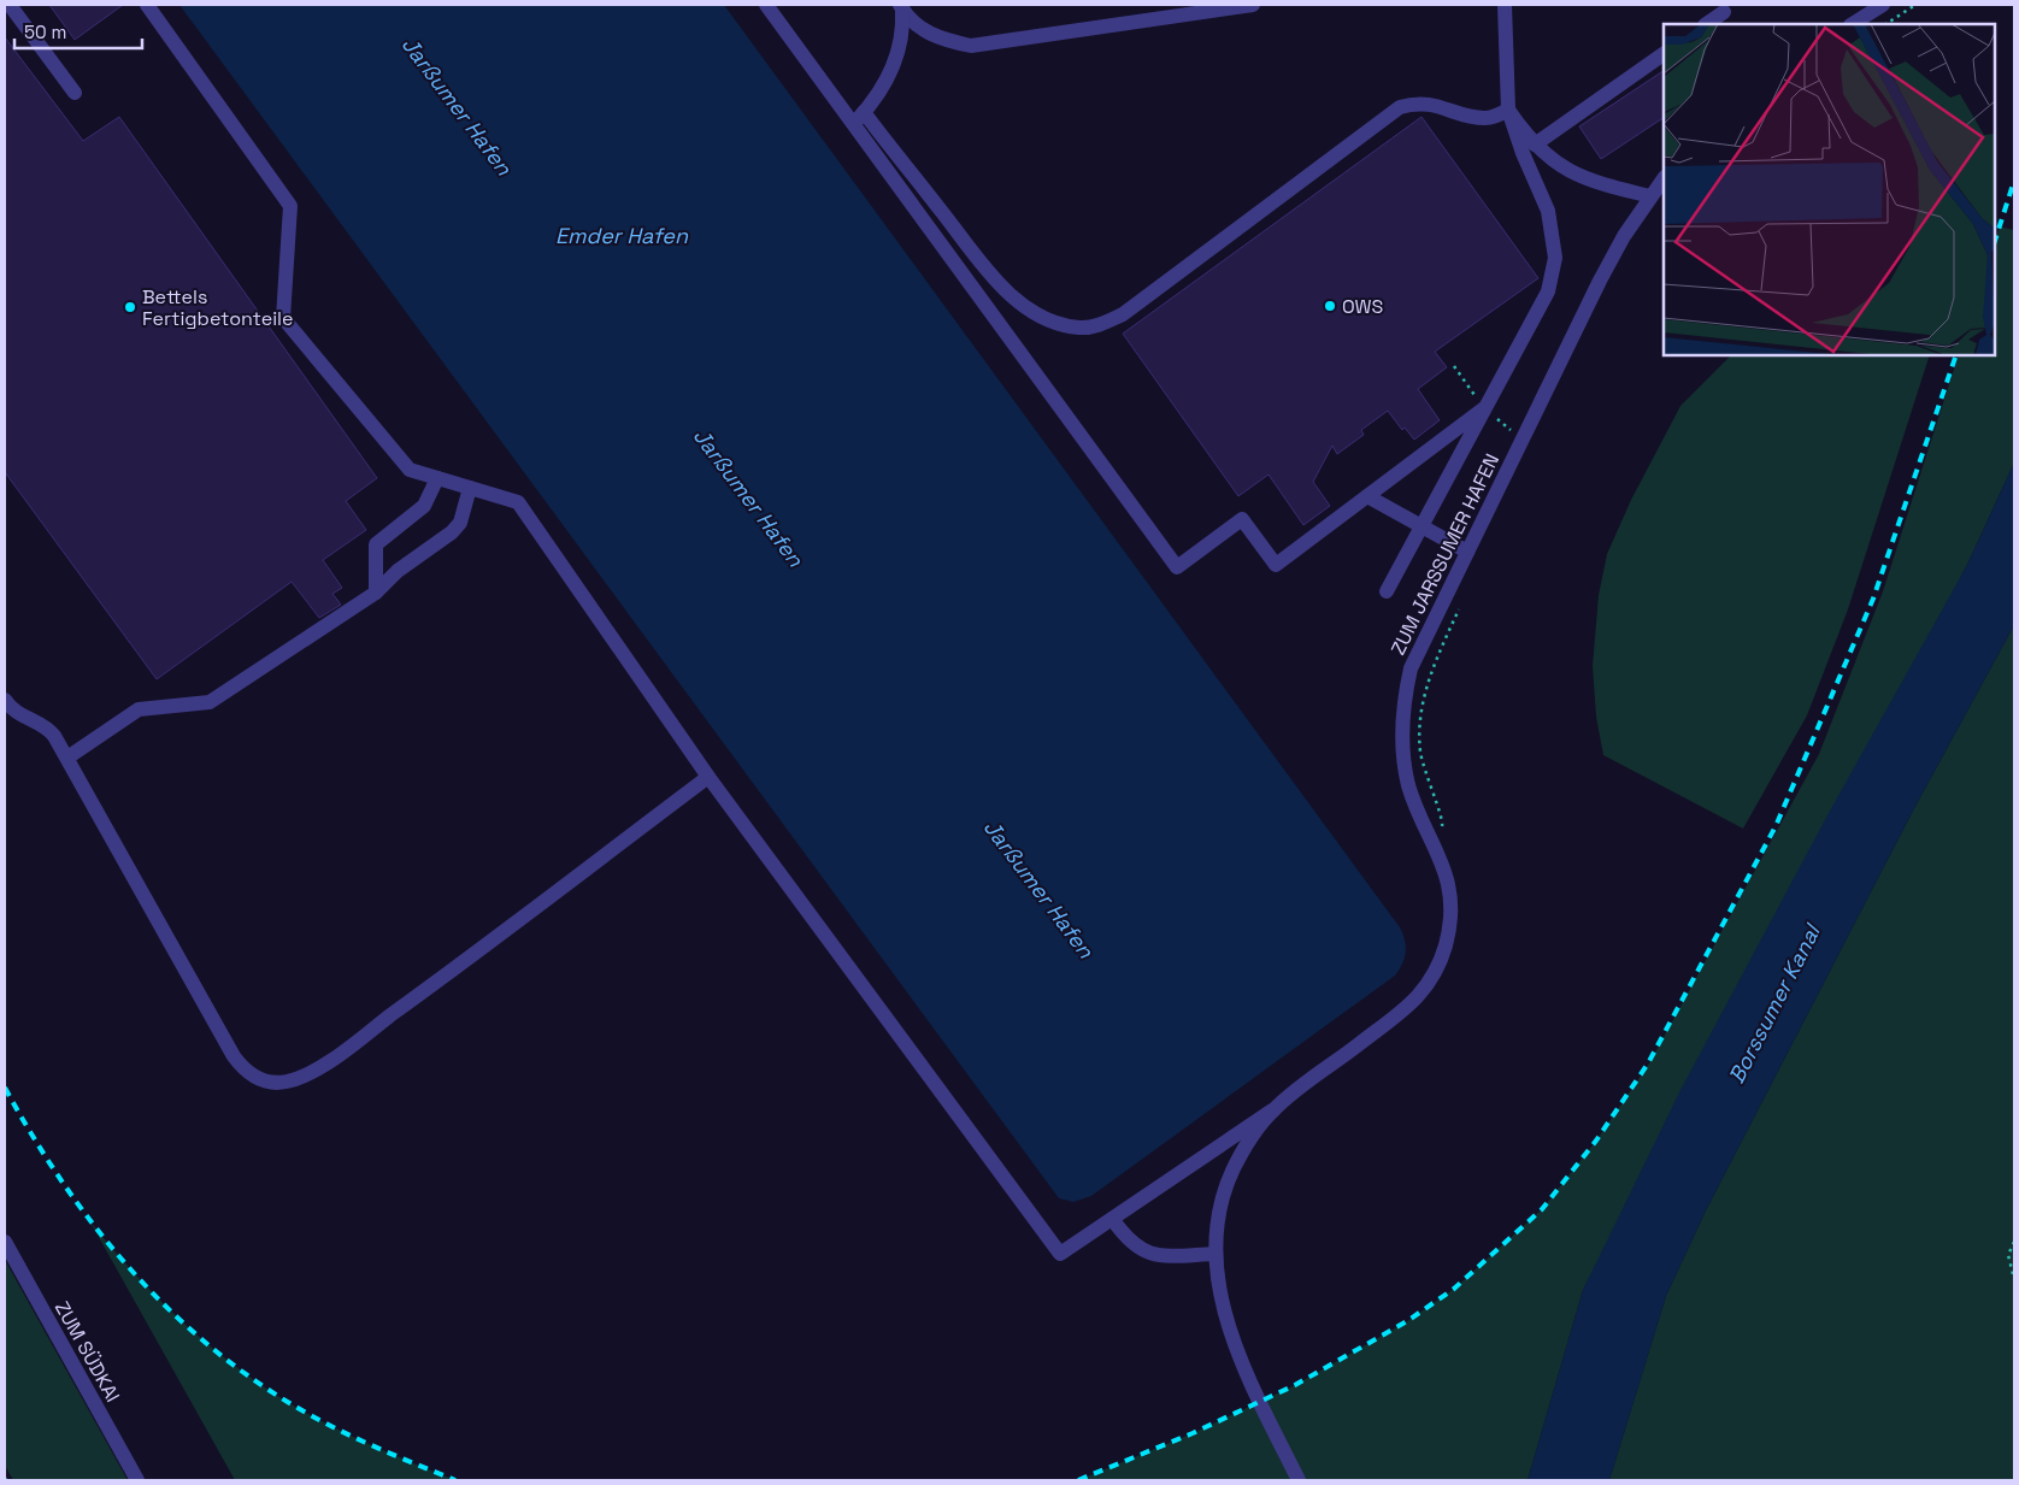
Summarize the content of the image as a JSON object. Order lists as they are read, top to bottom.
{
  "streets": {
    "street": ["ZUM JARSSUMER HAFEN", "ZUM SÜDKAI"]
  },
  "water": ["Jarßumer Hafen", "Emder Hafen", "Borssumer Kanal"],
  "places": ["OWS", "Bettels Fertigbetonteile"],
  "scale_bar": "50 m"
}
